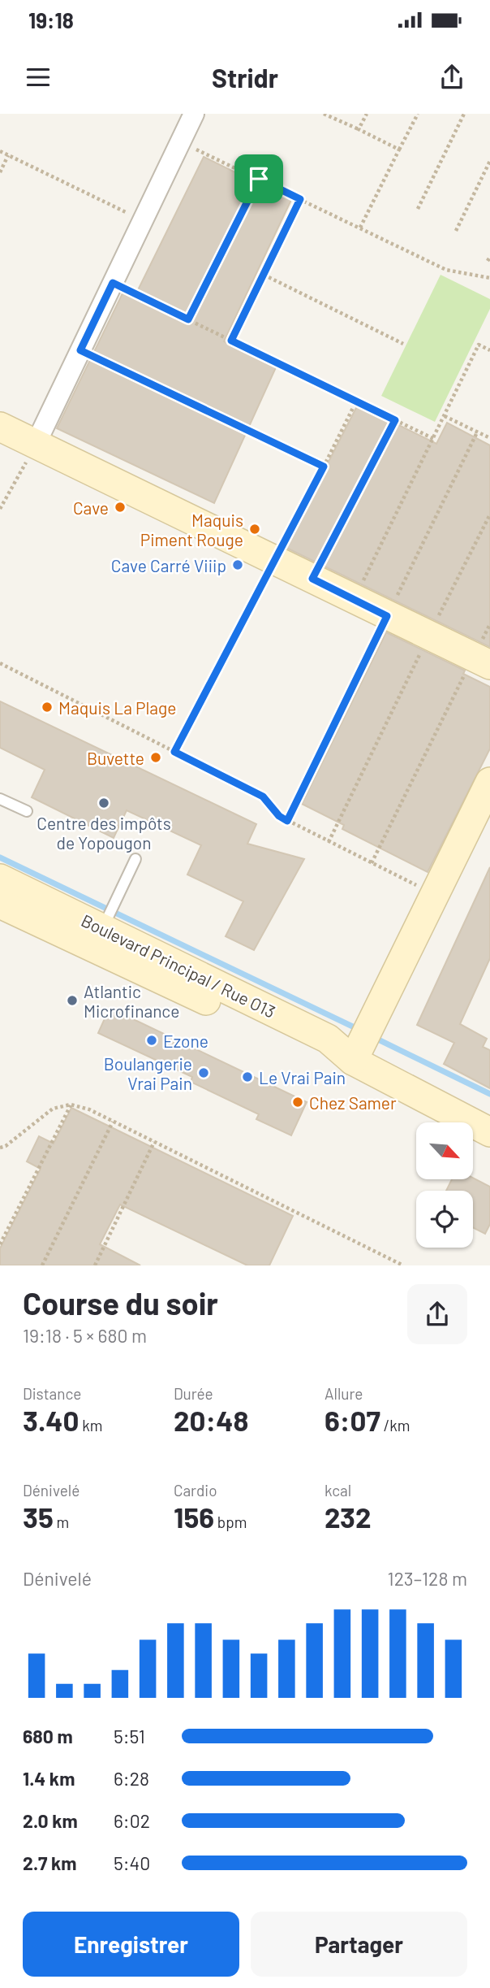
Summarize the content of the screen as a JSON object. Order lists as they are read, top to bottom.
{
  "streets": {
    "main road": ["Boulevard Principal / Rue O13"]
  },
  "places": [
    "Cave",
    "Maquis Piment Rouge",
    "Cave Carré Viiip",
    "Maquis La Plage",
    "Buvette",
    "Centre des impôts de Yopougon",
    "Atlantic Microfinance",
    "Ezone",
    "Boulangerie Vrai Pain",
    "Le Vrai Pain",
    "Chez Samer"
  ],
  "north": "bottom right",
  "page": {
    "status": "19:18",
    "header": "Stridr",
    "heading": ["Course du soir", "19:18 · 5 × 680 m"],
    "stats": [
      ["Distance", "3.40 km"],
      ["Durée", "20:48"],
      ["Allure", "6:07 /km"],
      ["Dénivelé", "35 m"],
      ["Cardio", "156 bpm"],
      ["kcal", "232"]
    ],
    "chart": ["Dénivelé", "123–128 m"],
    "list": [
      {
        "name": "680 m",
        "note": "5:51"
      },
      {
        "name": "1.4 km",
        "note": "6:28"
      },
      {
        "name": "2.0 km",
        "note": "6:02"
      },
      {
        "name": "2.7 km",
        "note": "5:40"
      }
    ],
    "buttons": ["Enregistrer", "Partager"]
  }
}
